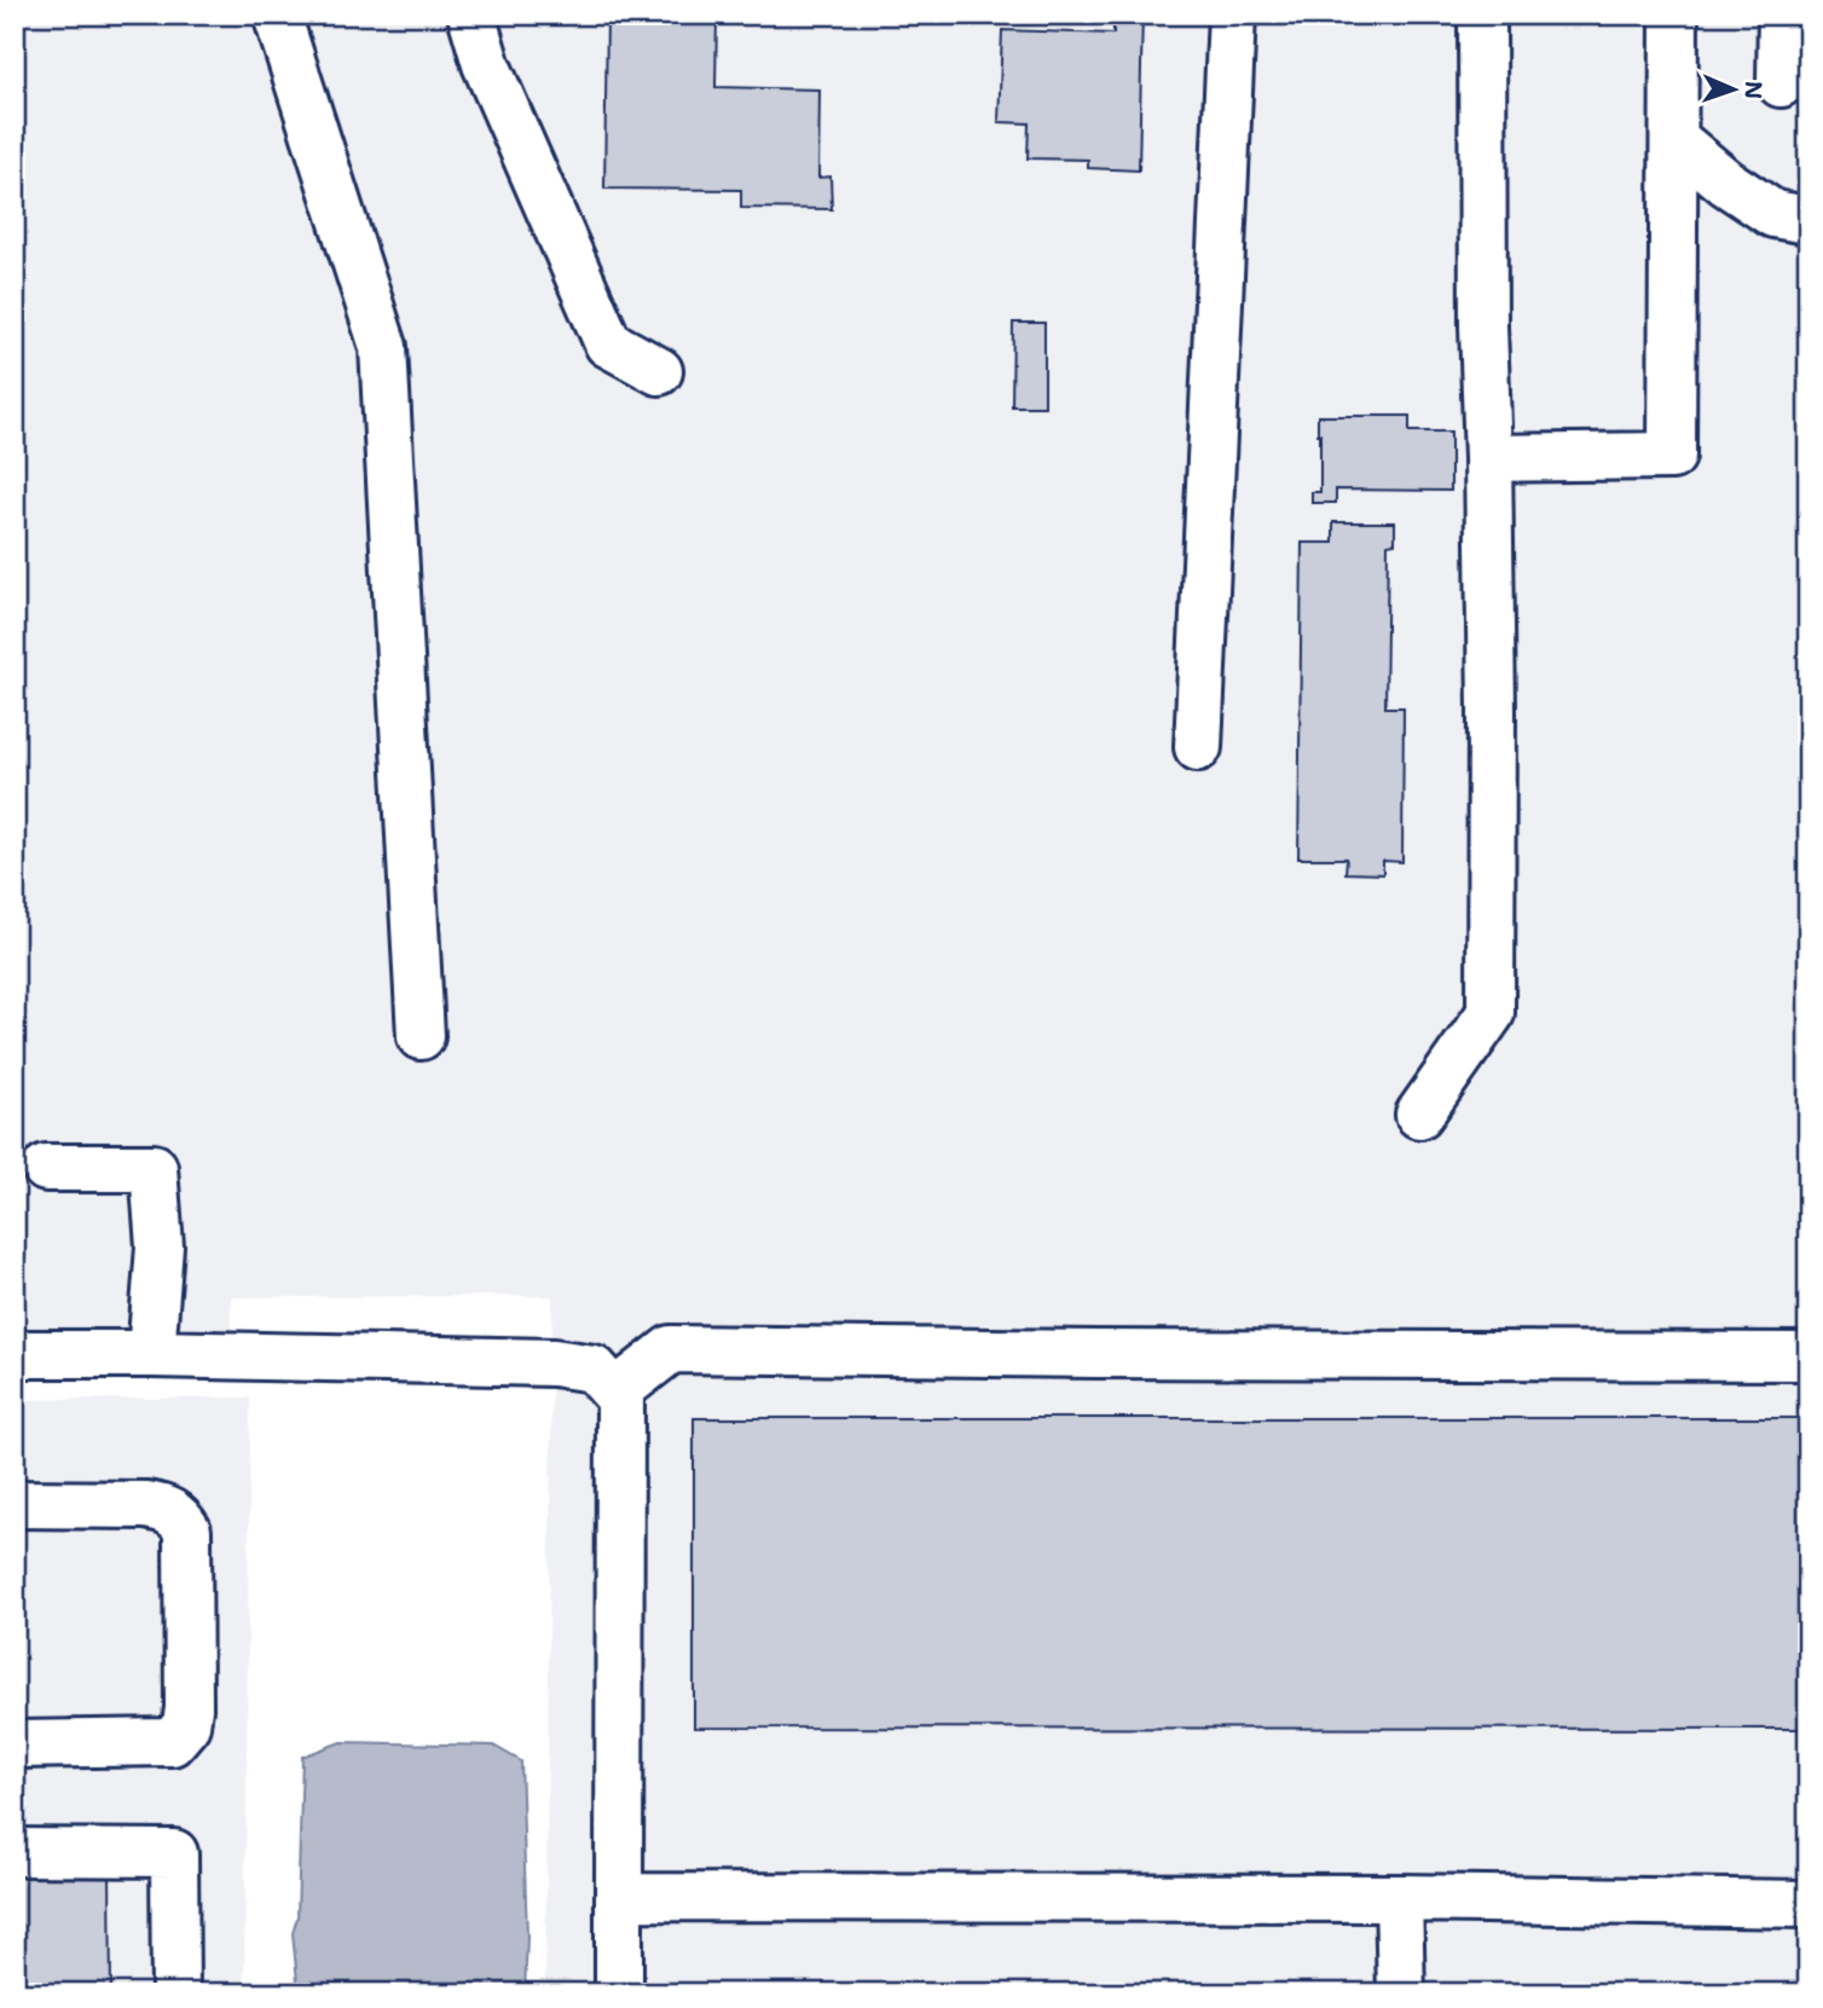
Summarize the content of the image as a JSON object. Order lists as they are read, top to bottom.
{
  "north": "right"
}
